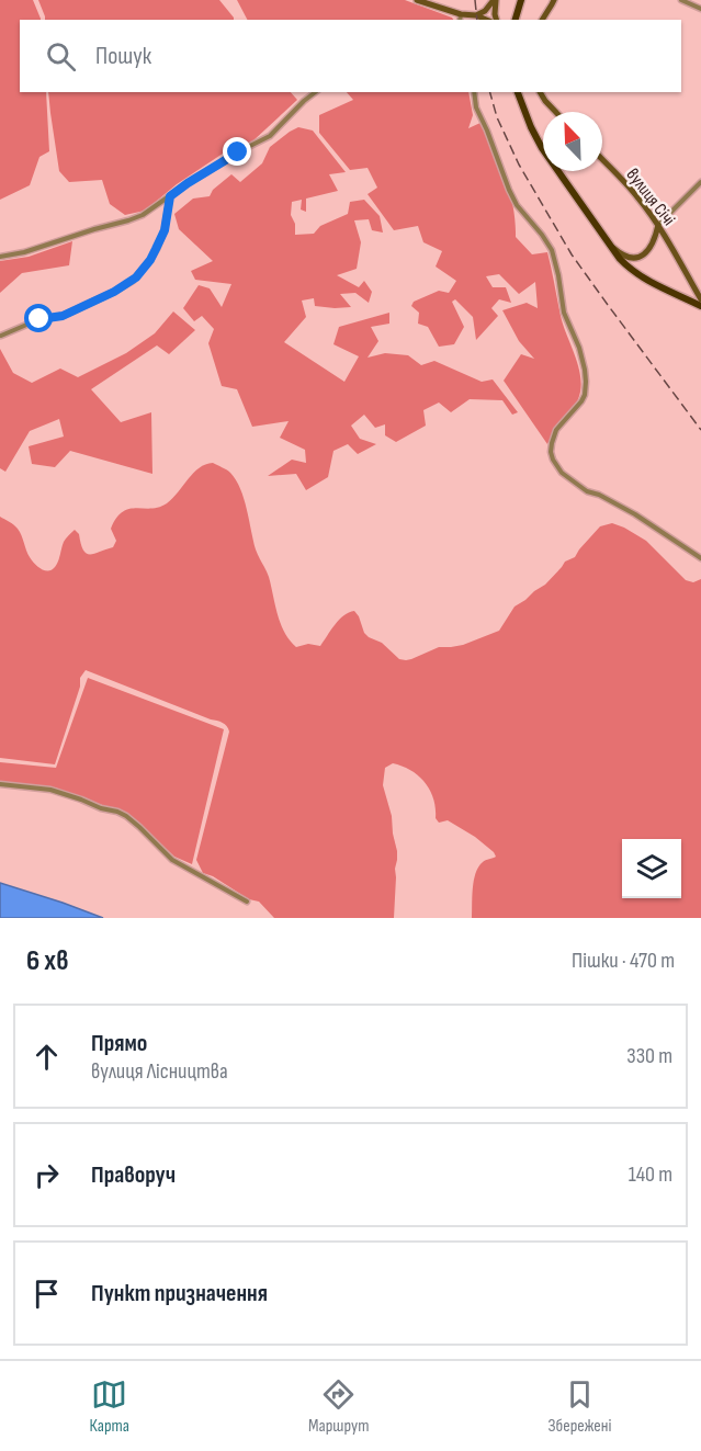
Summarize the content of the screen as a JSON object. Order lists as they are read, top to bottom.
{
  "streets": {
    "main road": ["вулиця Січі"]
  },
  "north": "top left",
  "page": {
    "search": "Пошук",
    "heading": ["6 хв", "Пішки · 470 m"],
    "list": [
      ["Прямо", "вулиця Лісництва", "330 m"],
      ["Праворуч", "140 m"],
      "Пункт призначення"
    ],
    "nav": ["Карта", "Маршрут", "Збережені"]
  }
}
